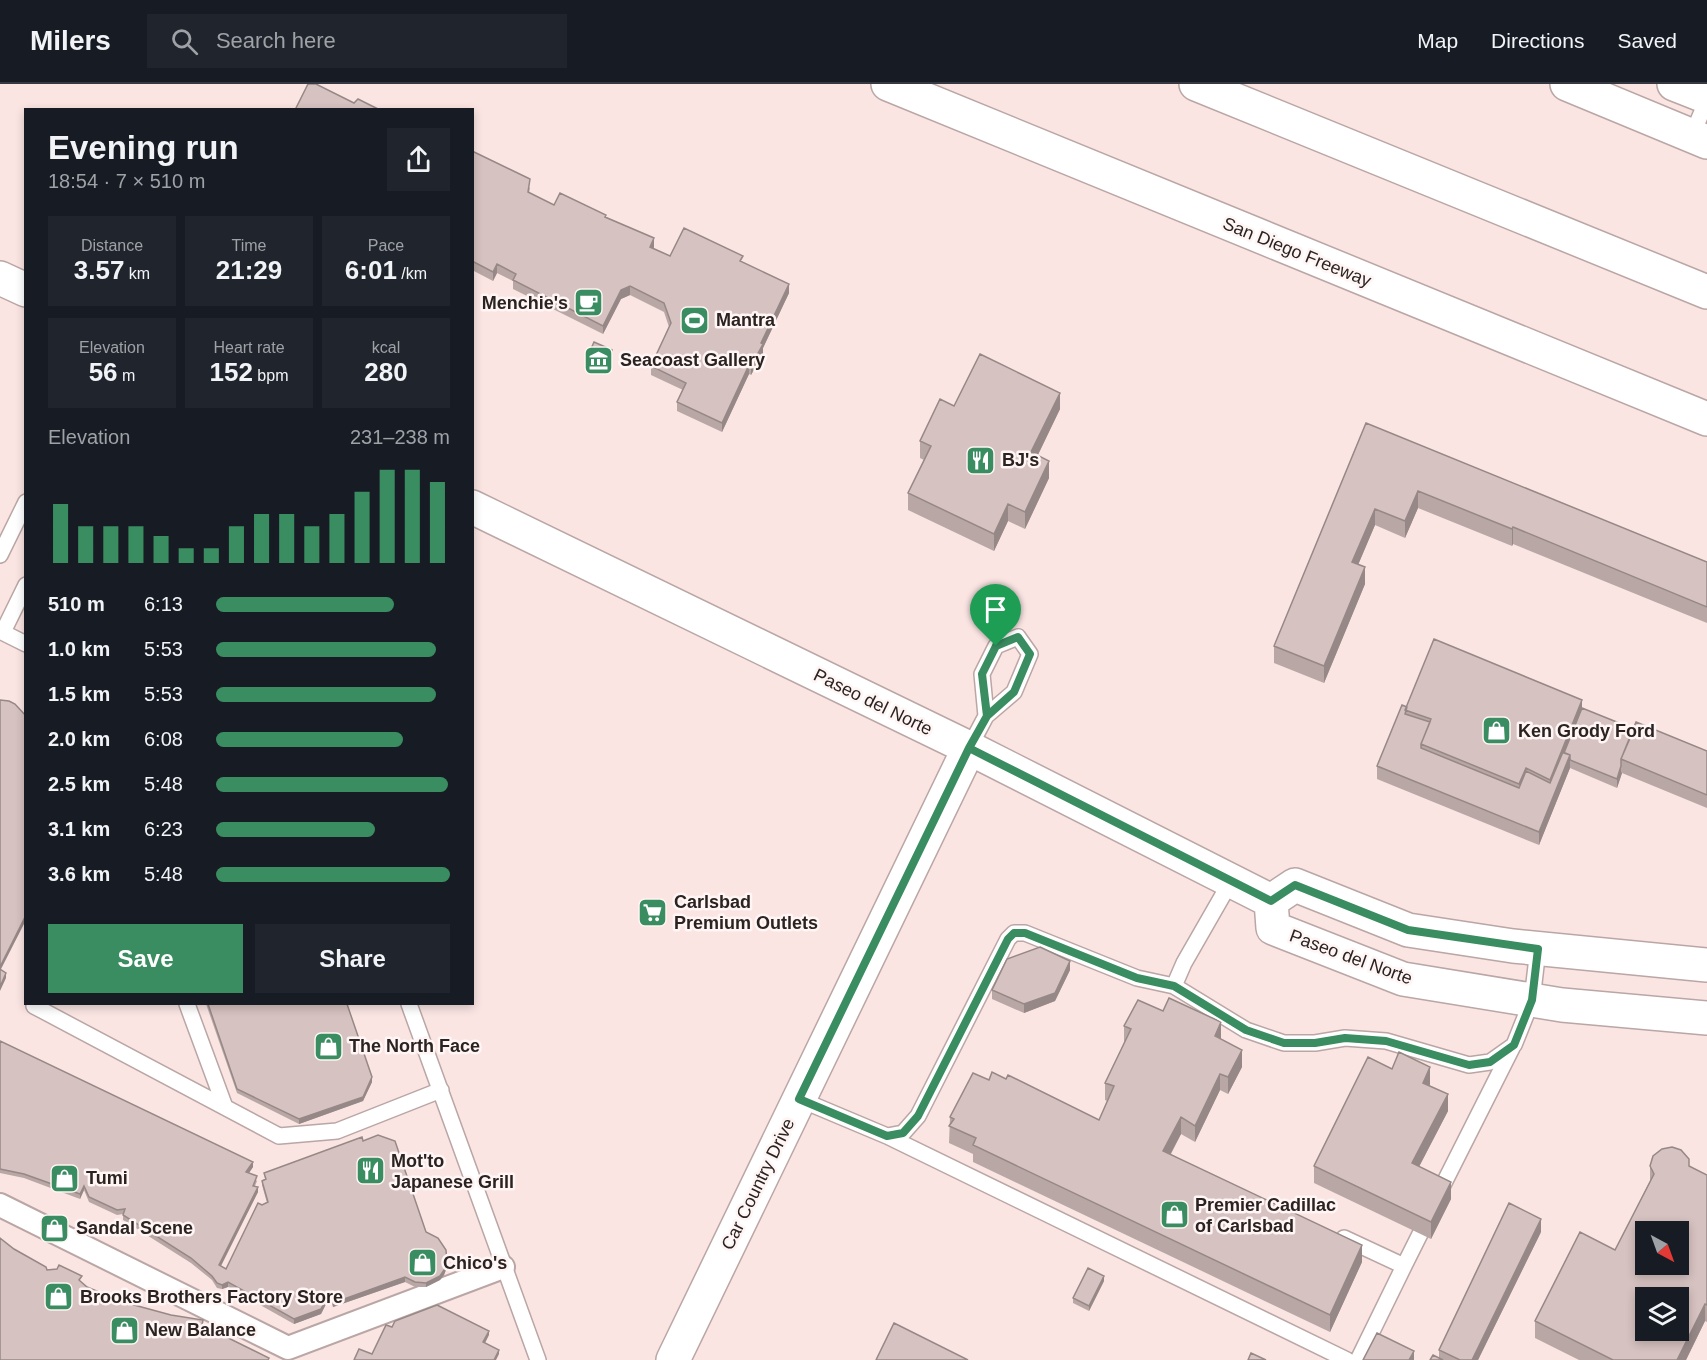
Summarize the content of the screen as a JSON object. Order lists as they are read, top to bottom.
{
  "streets": {
    "main road": ["San Diego Freeway", "Paseo del Norte", "Car Country Drive"]
  },
  "crossings": [
    ["Paseo del Norte", "Car Country Drive"]
  ],
  "places": {
    "cafe": ["Menchie's"],
    "sports": ["Mantra"],
    "museum": ["Seacoast Gallery"],
    "restaurant": ["BJ's", "Mot'to Japanese Grill"],
    "shop": [
      "Ken Grody Ford",
      "The North Face",
      "Tumi",
      "Premier Cadillac of Carlsbad",
      "Sandal Scene",
      "Chico's",
      "Brooks Brothers Factory Store",
      "New Balance"
    ],
    "supermarket": ["Carlsbad Premium Outlets"]
  },
  "north": "bottom right",
  "page": {
    "header": "Milers",
    "search": "Search here",
    "nav": ["Map", "Directions", "Saved"],
    "heading": ["Evening run", "18:54 · 7 × 510 m"],
    "stats": [
      ["Distance", "3.57 km"],
      ["Time", "21:29"],
      ["Pace", "6:01 /km"],
      ["Elevation", "56 m"],
      ["Heart rate", "152 bpm"],
      ["kcal", "280"]
    ],
    "chart": ["Elevation", "231–238 m"],
    "list": [
      {
        "name": "510 m",
        "note": "6:13"
      },
      {
        "name": "1.0 km",
        "note": "5:53"
      },
      {
        "name": "1.5 km",
        "note": "5:53"
      },
      {
        "name": "2.0 km",
        "note": "6:08"
      },
      {
        "name": "2.5 km",
        "note": "5:48"
      },
      {
        "name": "3.1 km",
        "note": "6:23"
      },
      {
        "name": "3.6 km",
        "note": "5:48"
      }
    ],
    "buttons": ["Save", "Share"]
  }
}
